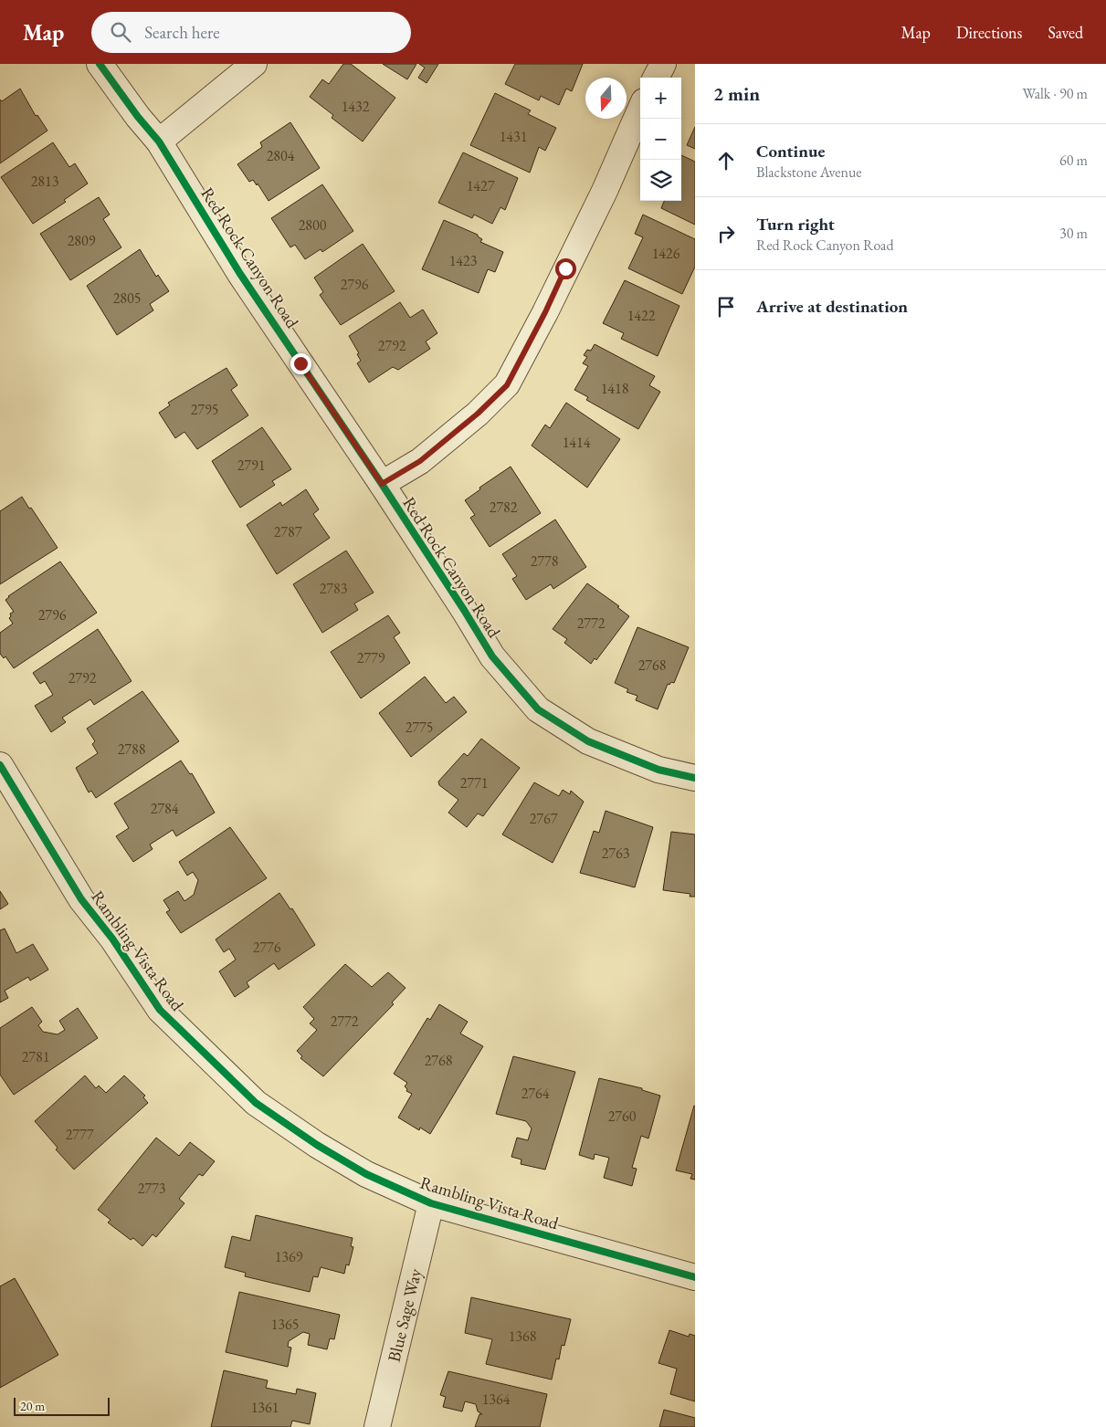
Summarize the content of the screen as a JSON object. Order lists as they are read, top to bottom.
{
  "streets": {
    "street": ["Red Rock Canyon Road", "Rambling Vista Road", "Blue Sage Way"]
  },
  "crossings": [
    ["Rambling Vista Road", "Blue Sage Way"]
  ],
  "house_numbers": [
    "1432",
    "1431",
    "2804",
    "2813",
    "1427",
    "2800",
    "2809",
    "1426",
    "1423",
    "2796",
    "2805",
    "1422",
    "2792",
    "1418",
    "2795",
    "1414",
    "2791",
    "2782",
    "2787",
    "2778",
    "2783",
    "2796",
    "2772",
    "2779",
    "2768",
    "2792",
    "2775",
    "2788",
    "2771",
    "2784",
    "2767",
    "2763",
    "2776",
    "2772",
    "2781",
    "2768",
    "2764",
    "2760",
    "2777",
    "2773",
    "1369",
    "1365",
    "1368",
    "1364",
    "1361"
  ],
  "scale_bar": "20 m",
  "north": "bottom",
  "page": {
    "header": "Map",
    "search": "Search here",
    "nav": ["Map", "Directions", "Saved"],
    "heading": ["2 min", "Walk · 90 m"],
    "map_buttons": ["+", "−"],
    "list": [
      ["Continue", "Blackstone Avenue", "60 m"],
      ["Turn right", "Red Rock Canyon Road", "30 m"],
      "Arrive at destination"
    ],
    "scale": "20 m"
  }
}
